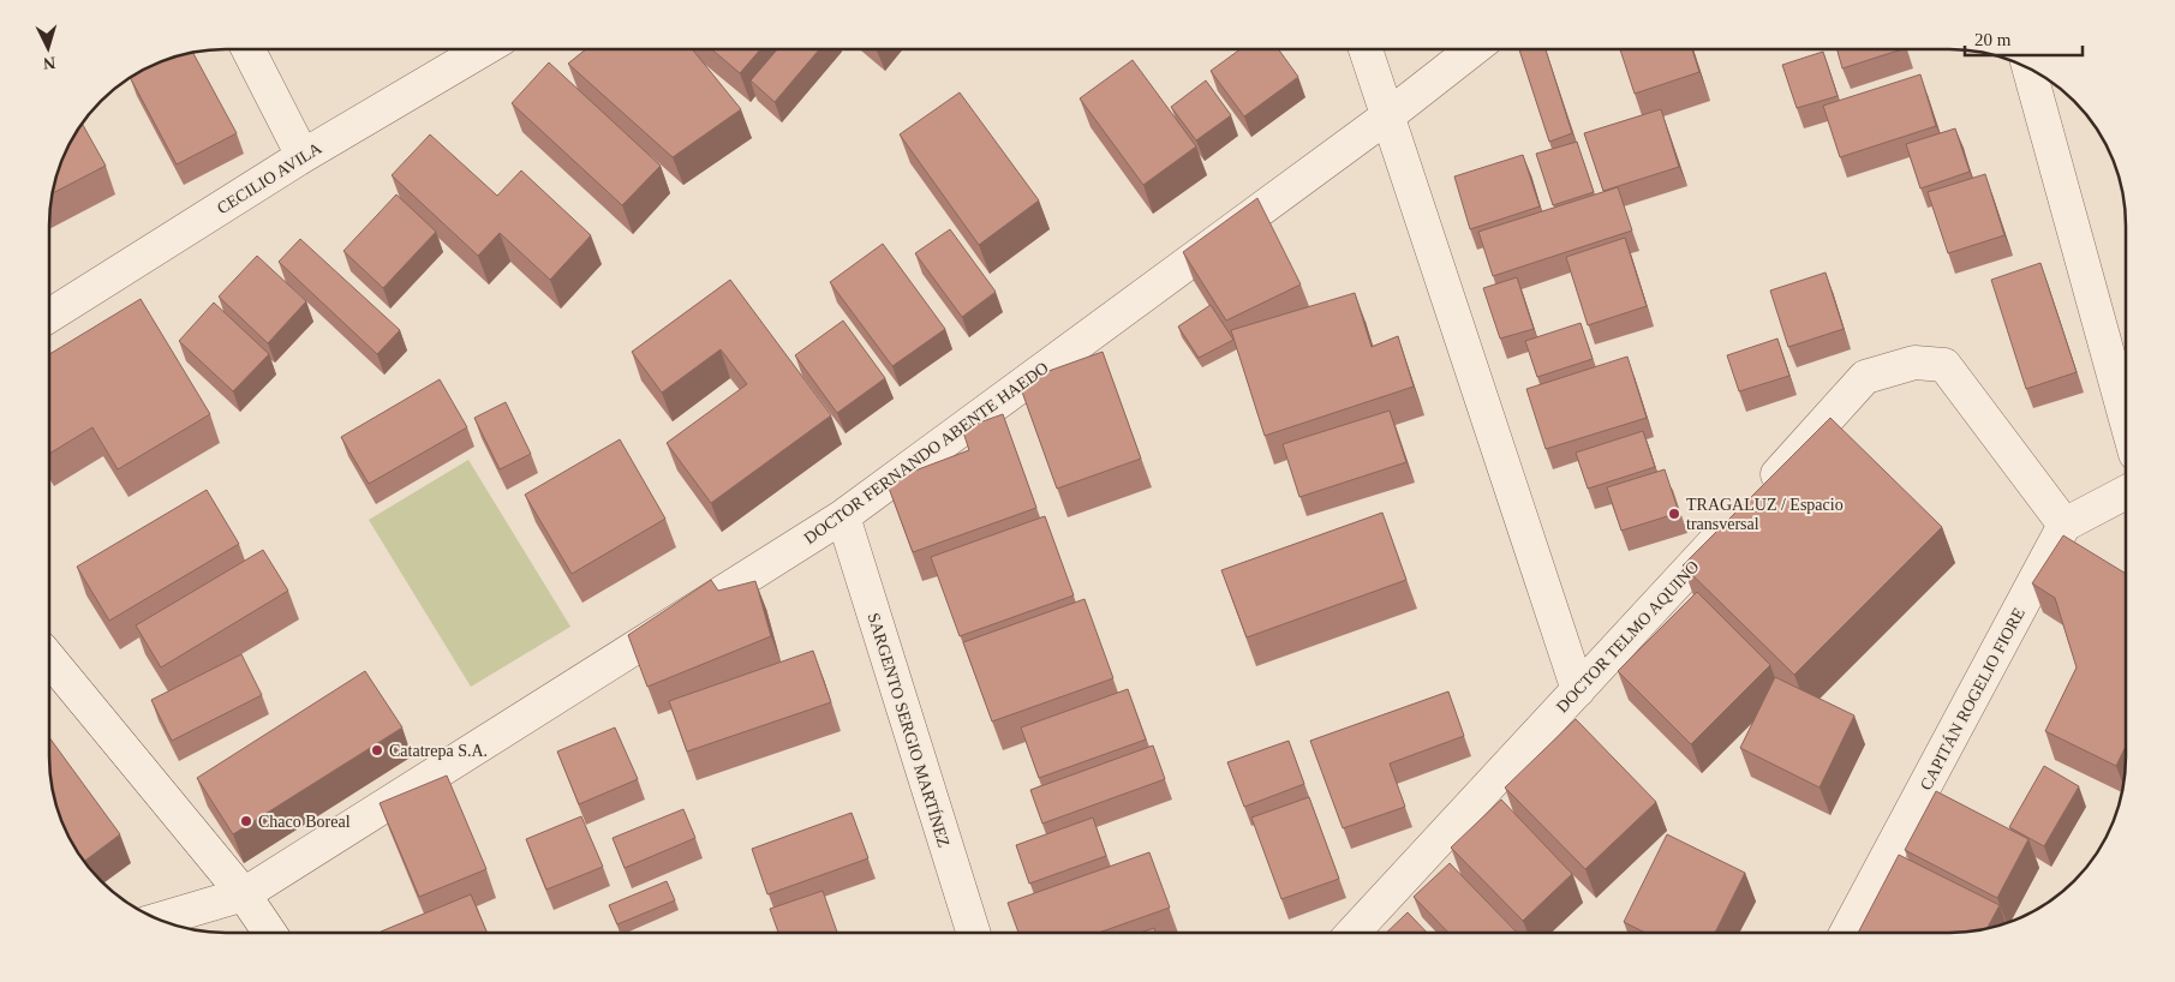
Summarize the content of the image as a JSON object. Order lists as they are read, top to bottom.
{
  "streets": {
    "street": [
      "CECILIO AVILA",
      "DOCTOR FERNANDO ABENTE HAEDO",
      "DOCTOR TELMO AQUINO",
      "CAPITÁN ROGELIO FIORE",
      "SARGENTO SERGIO MARTÍNEZ"
    ]
  },
  "crossings": [
    ["DOCTOR FERNANDO ABENTE HAEDO", "SARGENTO SERGIO MARTÍNEZ"],
    ["DOCTOR TELMO AQUINO", "CAPITÁN ROGELIO FIORE"]
  ],
  "places": ["TRAGALUZ / Espacio transversal", "Catatrepa S.A.", "Chaco Boreal"],
  "scale_bar": "20 m",
  "north": "bottom"
}
